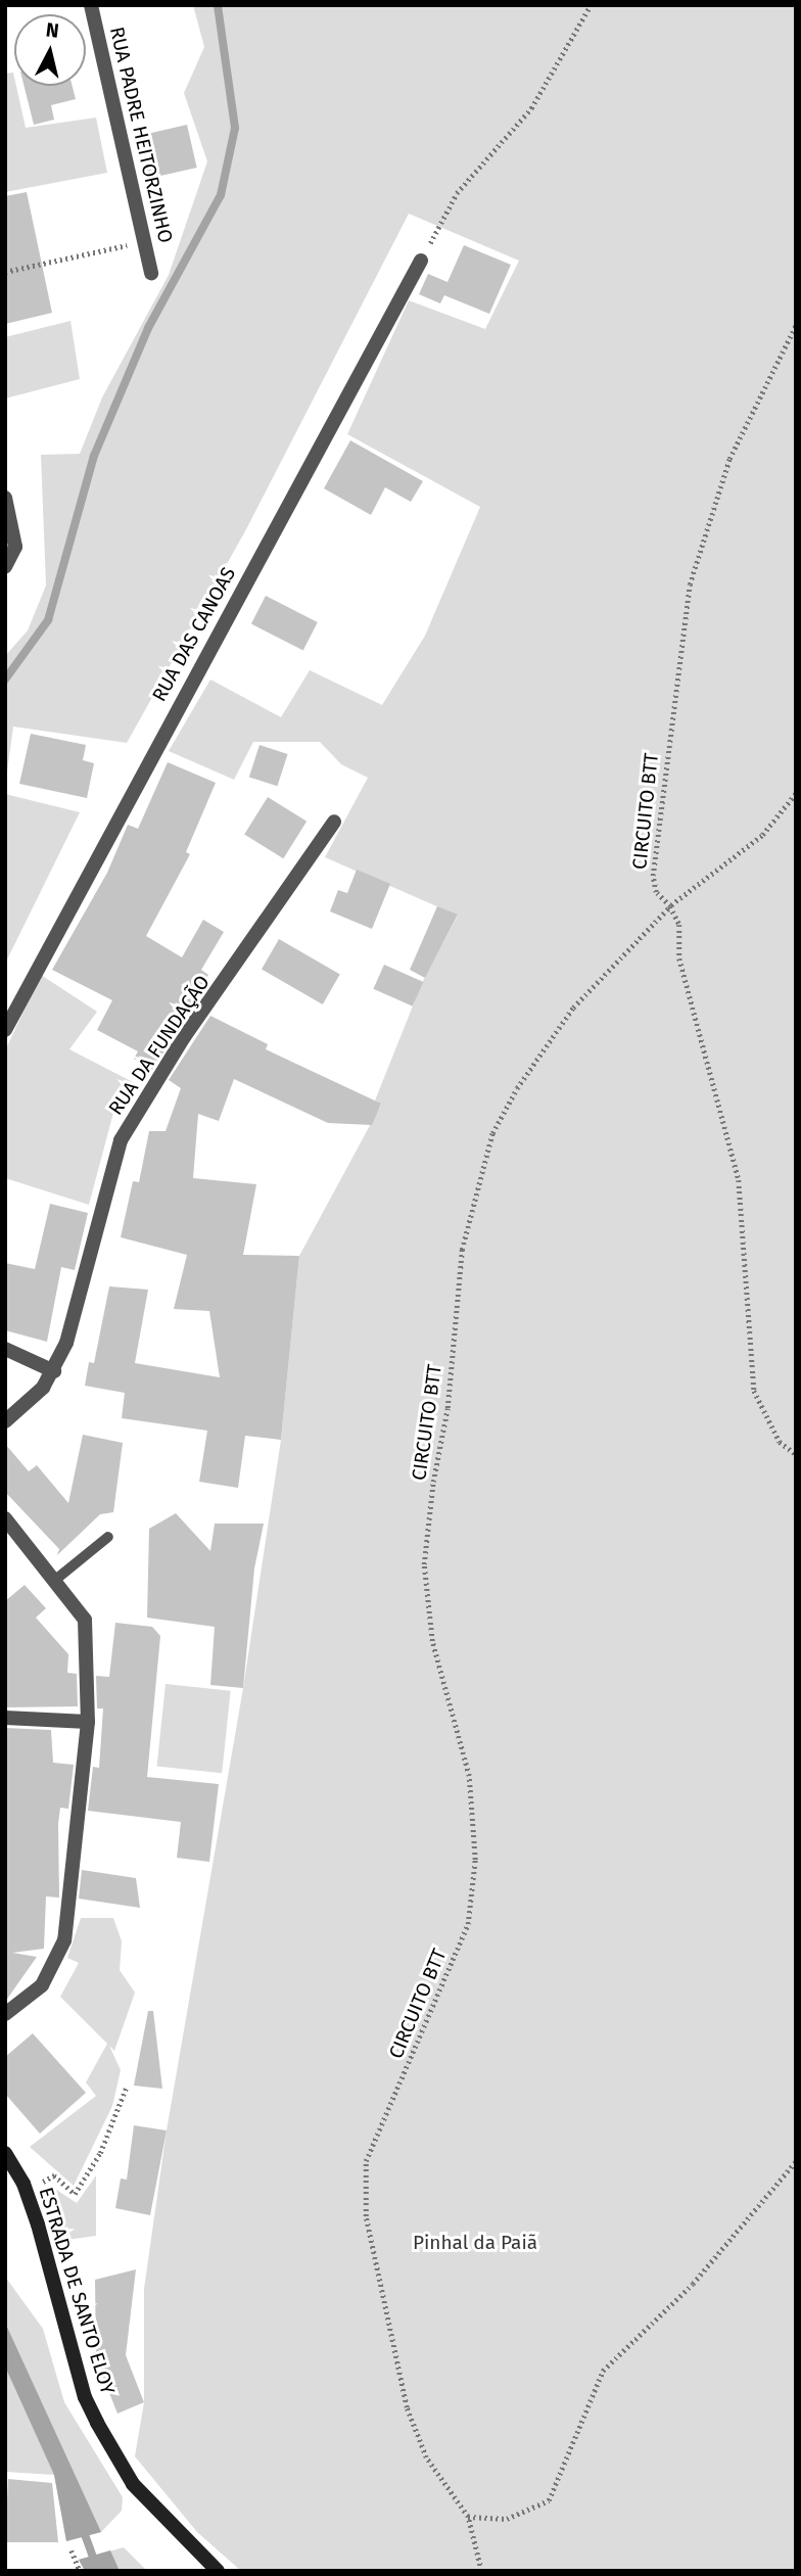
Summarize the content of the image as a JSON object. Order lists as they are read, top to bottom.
{
  "streets": {
    "main road": ["ESTRADA DE SANTO ELOY"],
    "street": ["RUA PADRE HEITORZINHO", "RUA DAS CANOAS", "RUA DA FUNDAÇÃO"],
    "path": ["CIRCUITO BTT"]
  },
  "parks": ["Pinhal da Paiã"],
  "north": "top"
}
